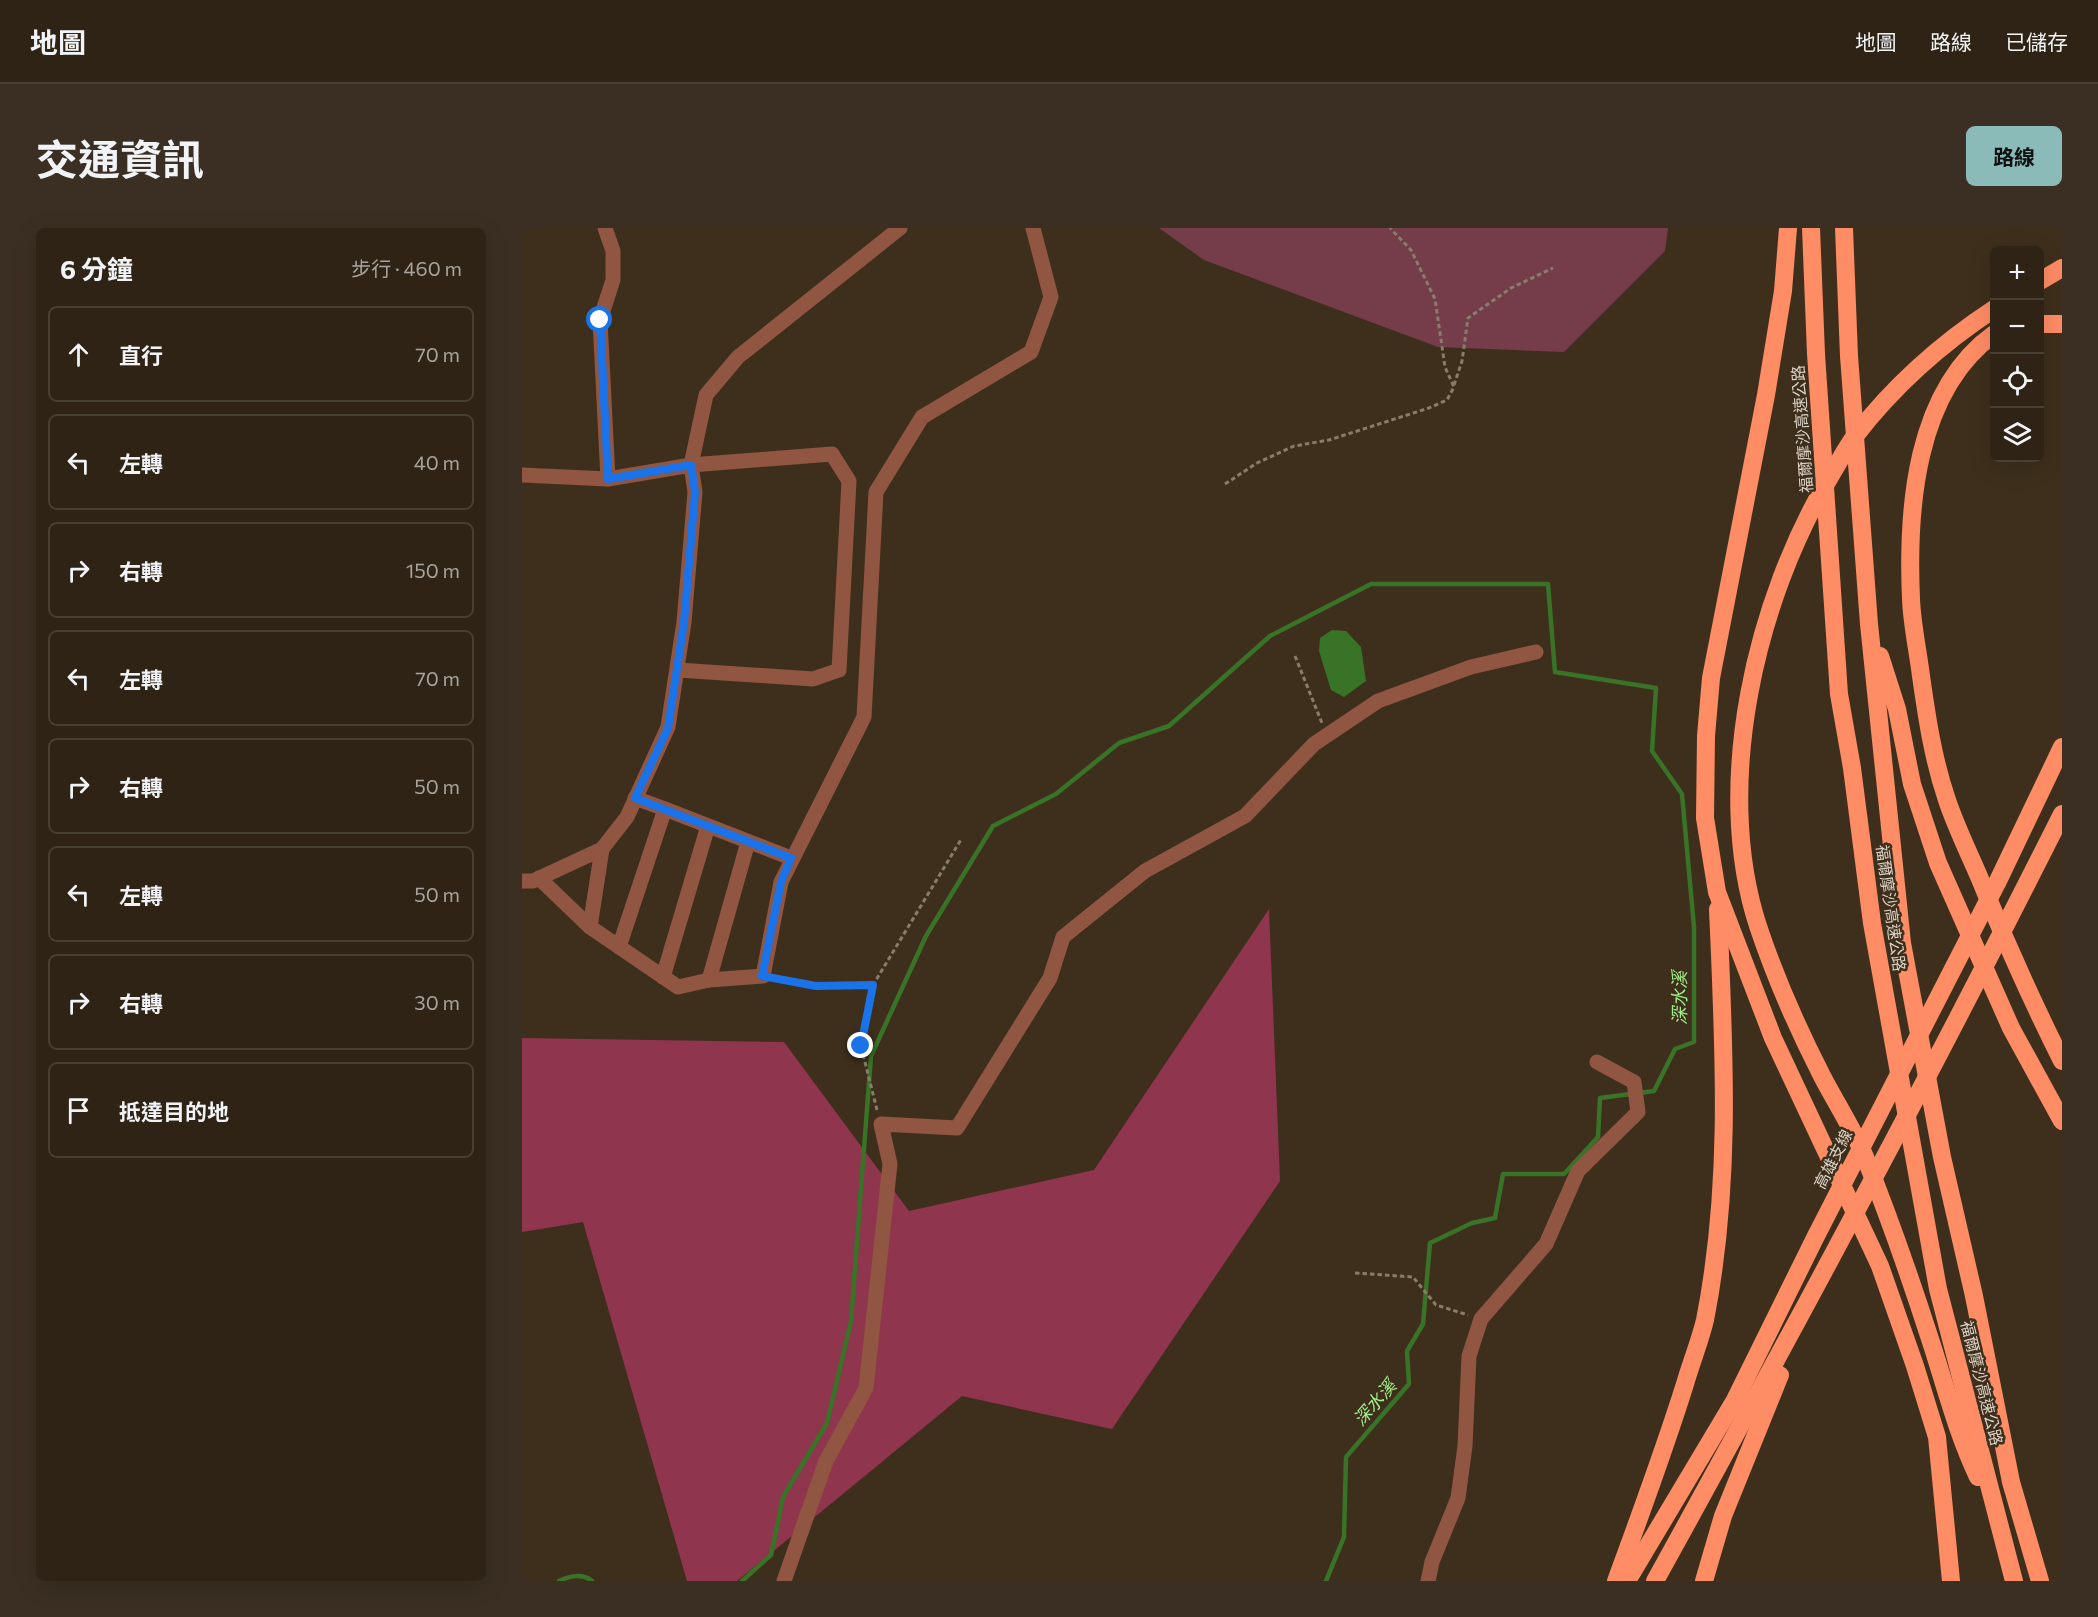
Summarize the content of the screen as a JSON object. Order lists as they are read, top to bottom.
{
  "streets": {
    "highway": ["福爾摩沙高速公路", "高雄支線"]
  },
  "water": ["深水溪"],
  "page": {
    "header": "地圖",
    "nav": ["地圖", "路線", "已儲存"],
    "title": "交通資訊",
    "buttons": "路線",
    "heading": ["6 分鐘", "步行 · 460 m"],
    "map_buttons": ["+", "−"],
    "list": [
      ["直行", "70 m"],
      ["左轉", "40 m"],
      ["右轉", "150 m"],
      ["左轉", "70 m"],
      ["右轉", "50 m"],
      ["左轉", "50 m"],
      ["右轉", "30 m"],
      "抵達目的地"
    ]
  }
}
